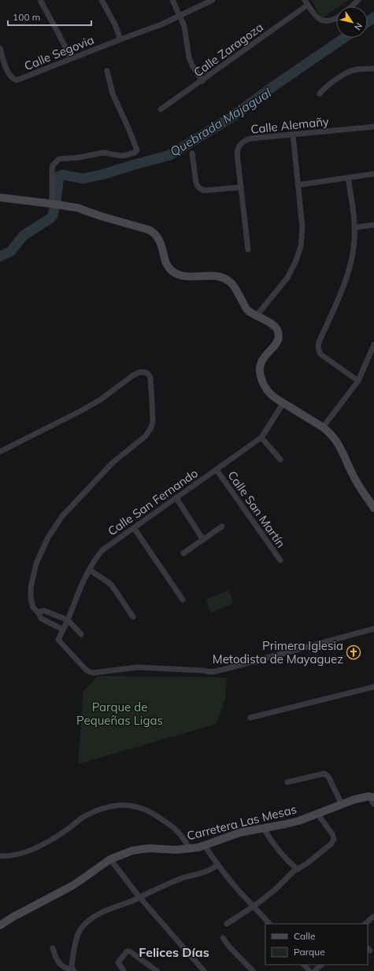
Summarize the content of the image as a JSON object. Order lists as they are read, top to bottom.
{
  "streets": {
    "street": [
      "Calle Zaragoza",
      "Calle Segovia",
      "Calle Alemañy",
      "Calle San Fernando",
      "Calle San Martín",
      "Carretera Las Mesas"
    ]
  },
  "crossings": [
    ["Calle San Fernando", "Calle San Martín"]
  ],
  "districts": ["Felices Días"],
  "water": ["Quebrada Majagual"],
  "parks": ["Parque de Pequeñas Ligas"],
  "places": {
    "church": ["Primera Iglesia Metodista de Mayaguez"]
  },
  "legend": ["Calle", "Parque"],
  "scale_bar": "100 m",
  "north": "bottom right"
}
